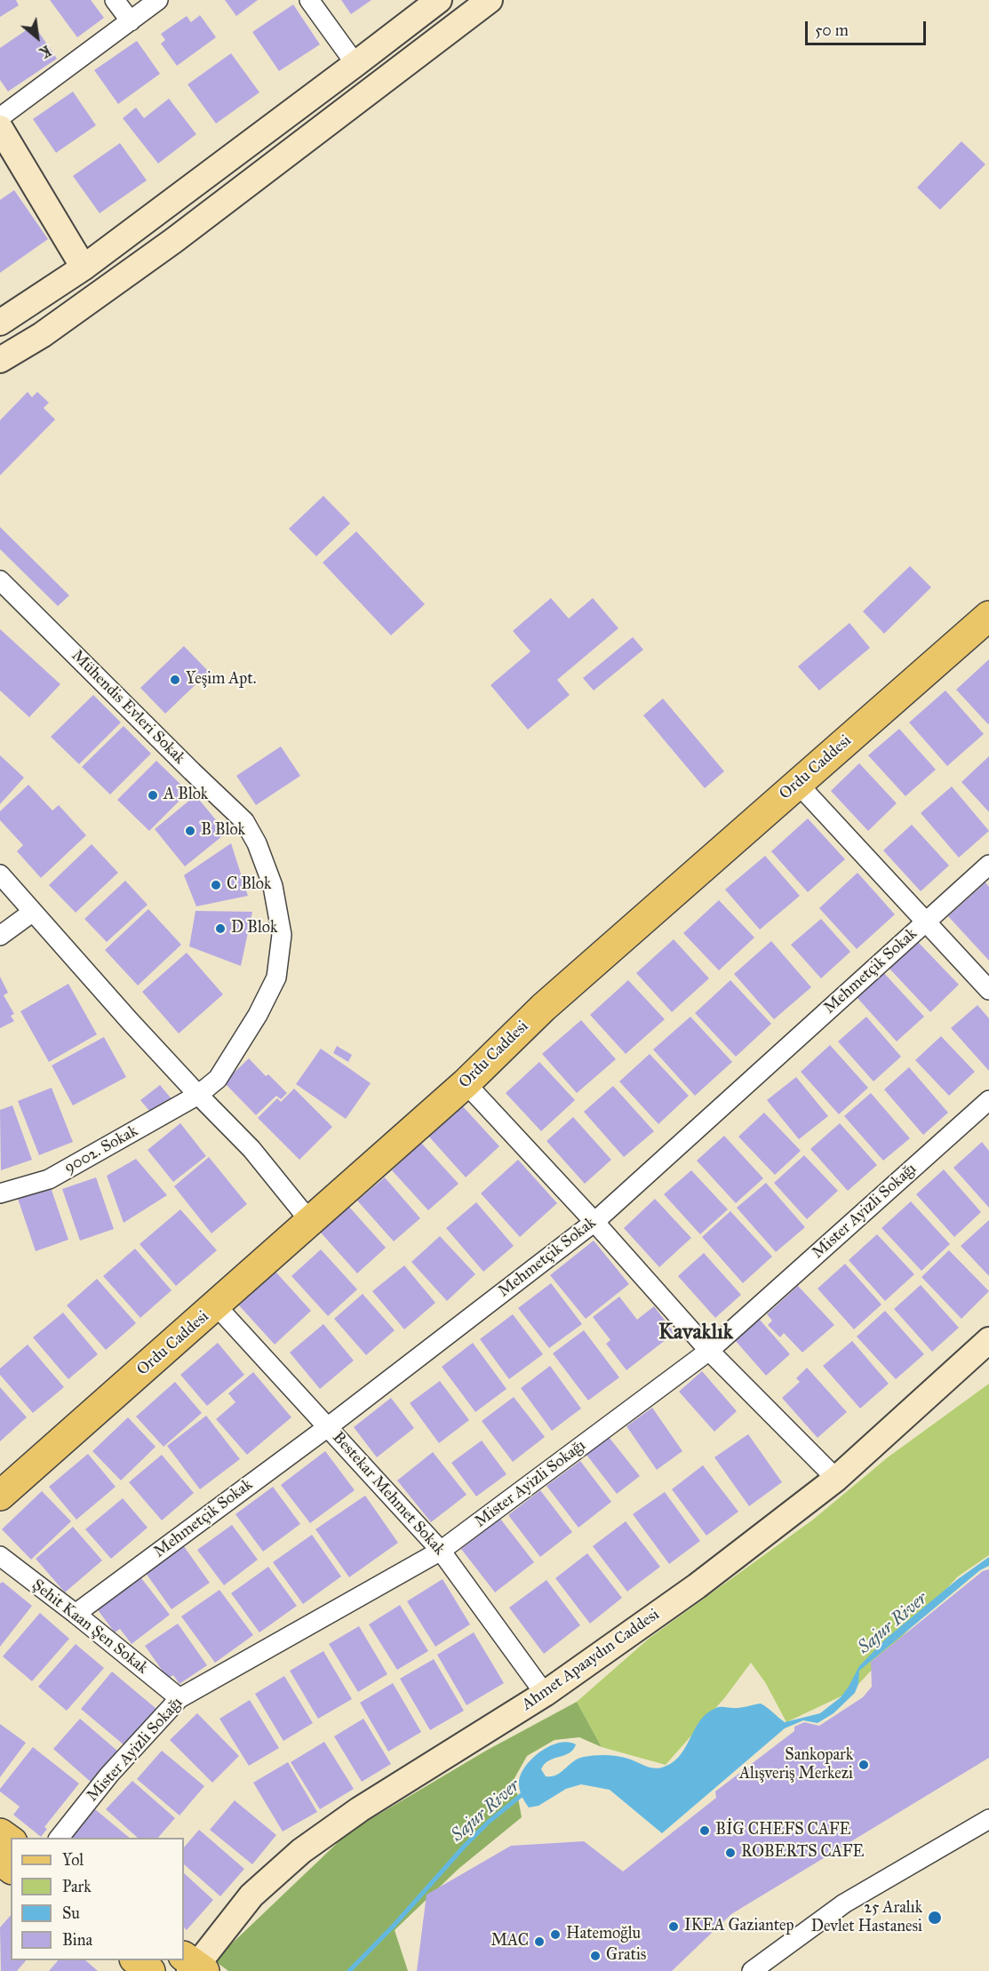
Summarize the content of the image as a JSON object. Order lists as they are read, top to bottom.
{
  "streets": {
    "main road": ["Ordu Caddesi"],
    "street": [
      "Mühendis Evleri Sokak",
      "Mehmetçik Sokak",
      "9002. Sokak",
      "Mister Ayizli Sokağı",
      "Bestekar Mehmet Sokak",
      "Şehit Kaan Şen Sokak",
      "Ahmet Apaaydın Caddesi"
    ]
  },
  "crossings": [
    ["Mühendis Evleri Sokak", "9002. Sokak"],
    ["Ordu Caddesi", "Bestekar Mehmet Sokak"],
    ["Mehmetçik Sokak", "Bestekar Mehmet Sokak"],
    ["Mehmetçik Sokak", "Şehit Kaan Şen Sokak"],
    ["Mister Ayizli Sokağı", "Bestekar Mehmet Sokak"],
    ["Mister Ayizli Sokağı", "Şehit Kaan Şen Sokak"],
    ["Bestekar Mehmet Sokak", "Ahmet Apaaydın Caddesi"]
  ],
  "districts": ["Kavaklık"],
  "water": ["Sajur River"],
  "places": [
    "Yeşim Apt.",
    "A Blok",
    "B Blok",
    "C Blok",
    "D Blok",
    "Sankopark Alışveriş Merkezi",
    "BİG CHEFS CAFE",
    "ROBERTS CAFE",
    "25 Aralık Devlet Hastanesi",
    "IKEA Gaziantep",
    "Hatemoğlu",
    "MAC",
    "Gratis"
  ],
  "legend": [
    "Yol",
    "Park",
    "Su",
    "Bina"
  ],
  "scale_bar": "50 m",
  "north": "bottom right"
}
